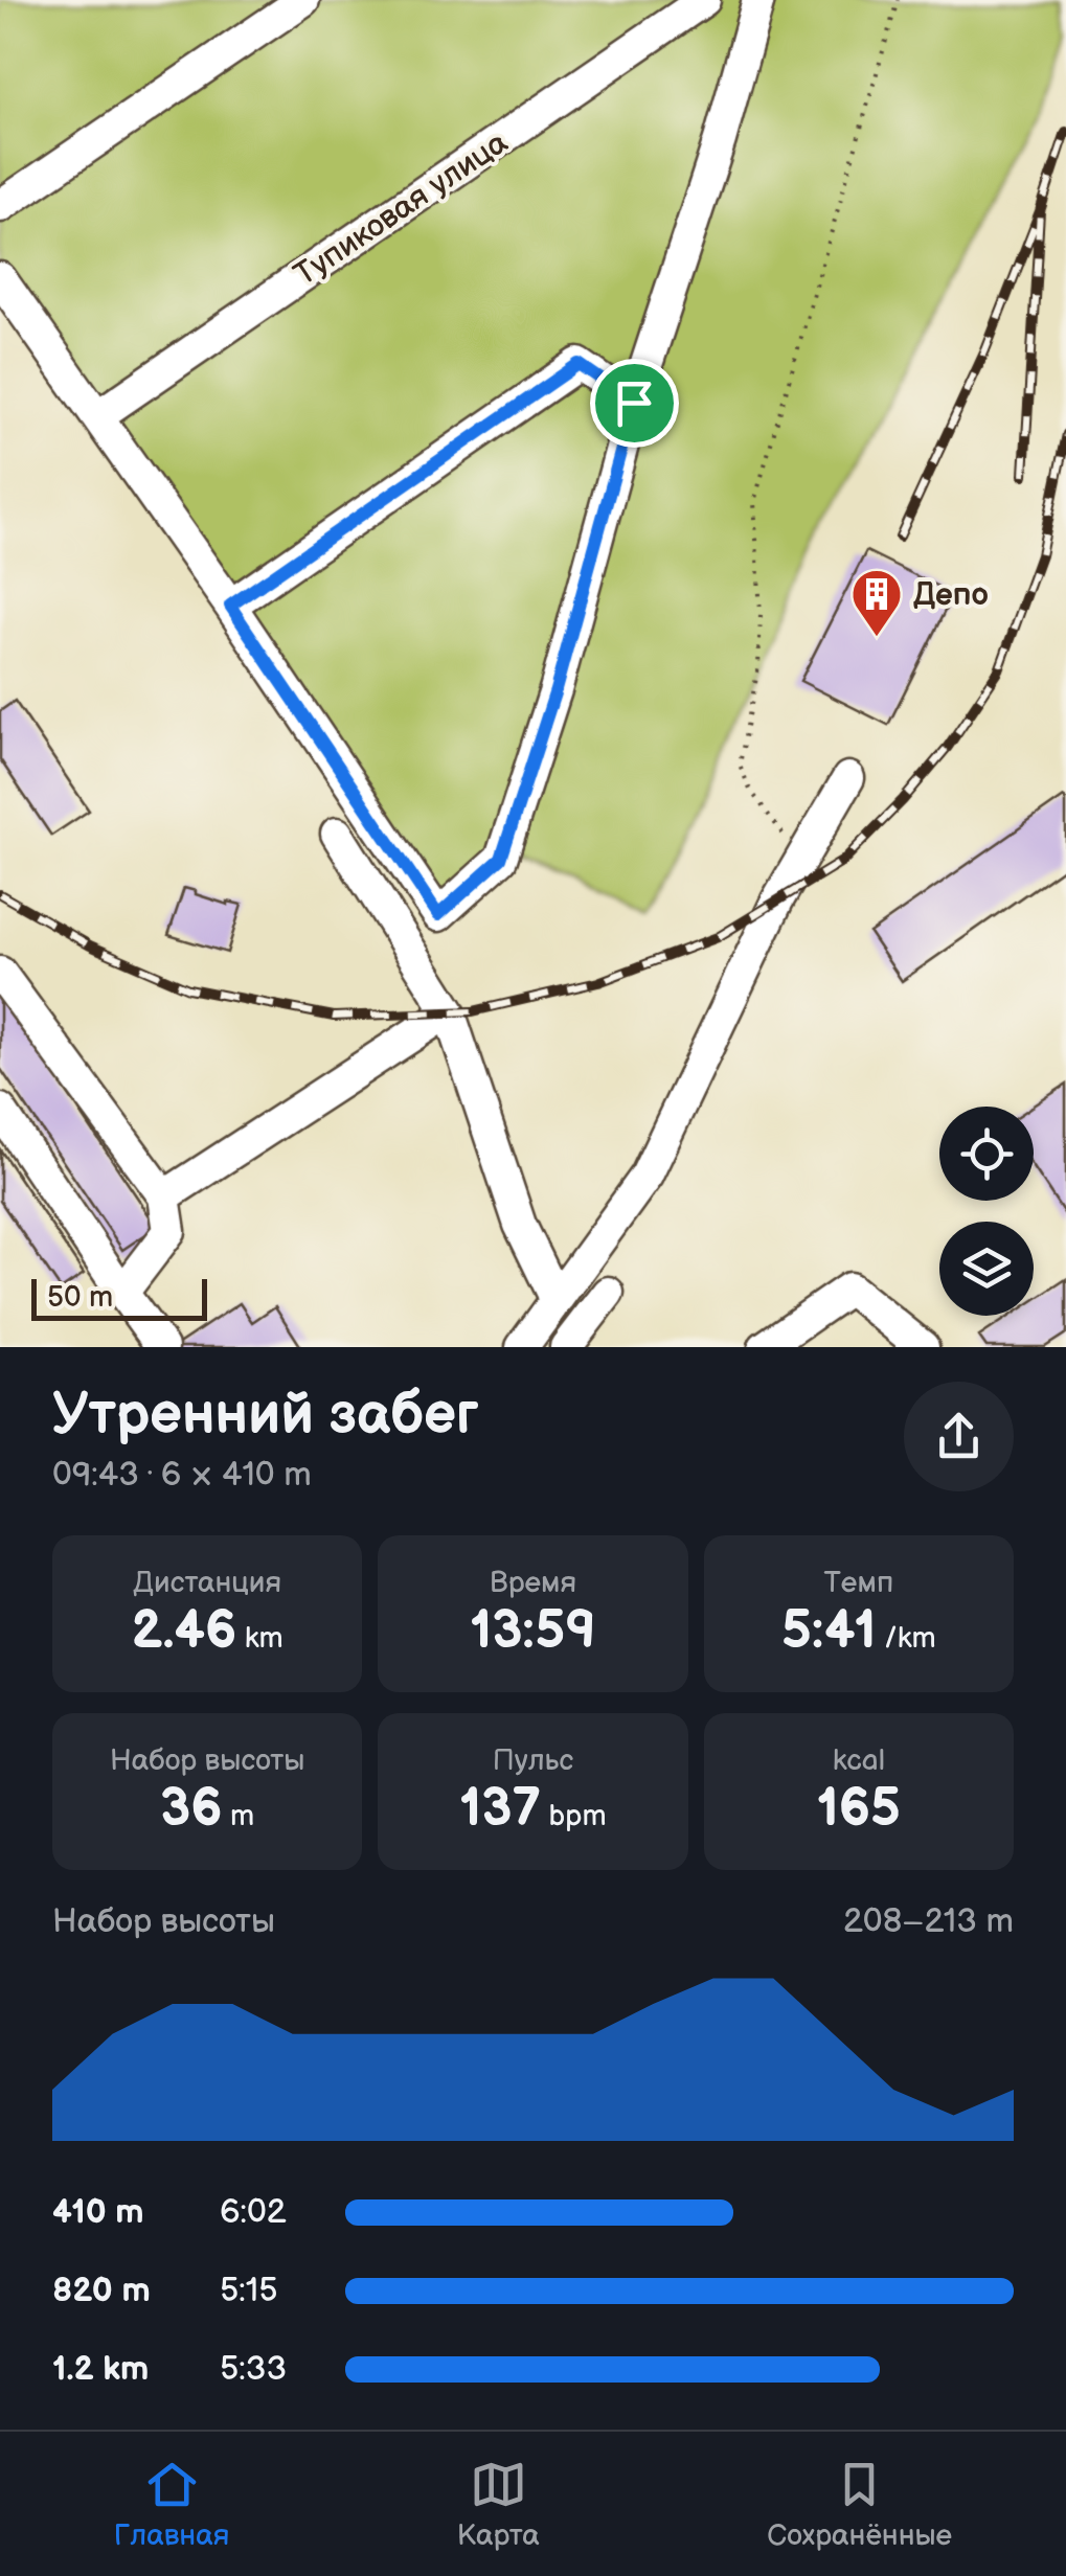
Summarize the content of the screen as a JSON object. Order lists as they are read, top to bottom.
{
  "streets": {
    "lane": ["Тупиковая улица"]
  },
  "places": {
    "building": ["Депо"]
  },
  "scale_bar": "50 m",
  "page": {
    "scale": "50 m",
    "heading": ["Утренний забег", "09:43 · 6 × 410 m"],
    "stats": [
      ["Дистанция", "2.46 km"],
      ["Время", "13:59"],
      ["Темп", "5:41 /km"],
      ["Набор высоты", "36 m"],
      ["Пульс", "137 bpm"],
      ["kcal", "165"]
    ],
    "chart": ["Набор высоты", "208–213 m"],
    "list": [
      {
        "name": "410 m",
        "note": "6:02"
      },
      {
        "name": "820 m",
        "note": "5:15"
      },
      {
        "name": "1.2 km",
        "note": "5:33"
      }
    ],
    "tabs": ["Главная", "Карта", "Сохранённые"]
  }
}
